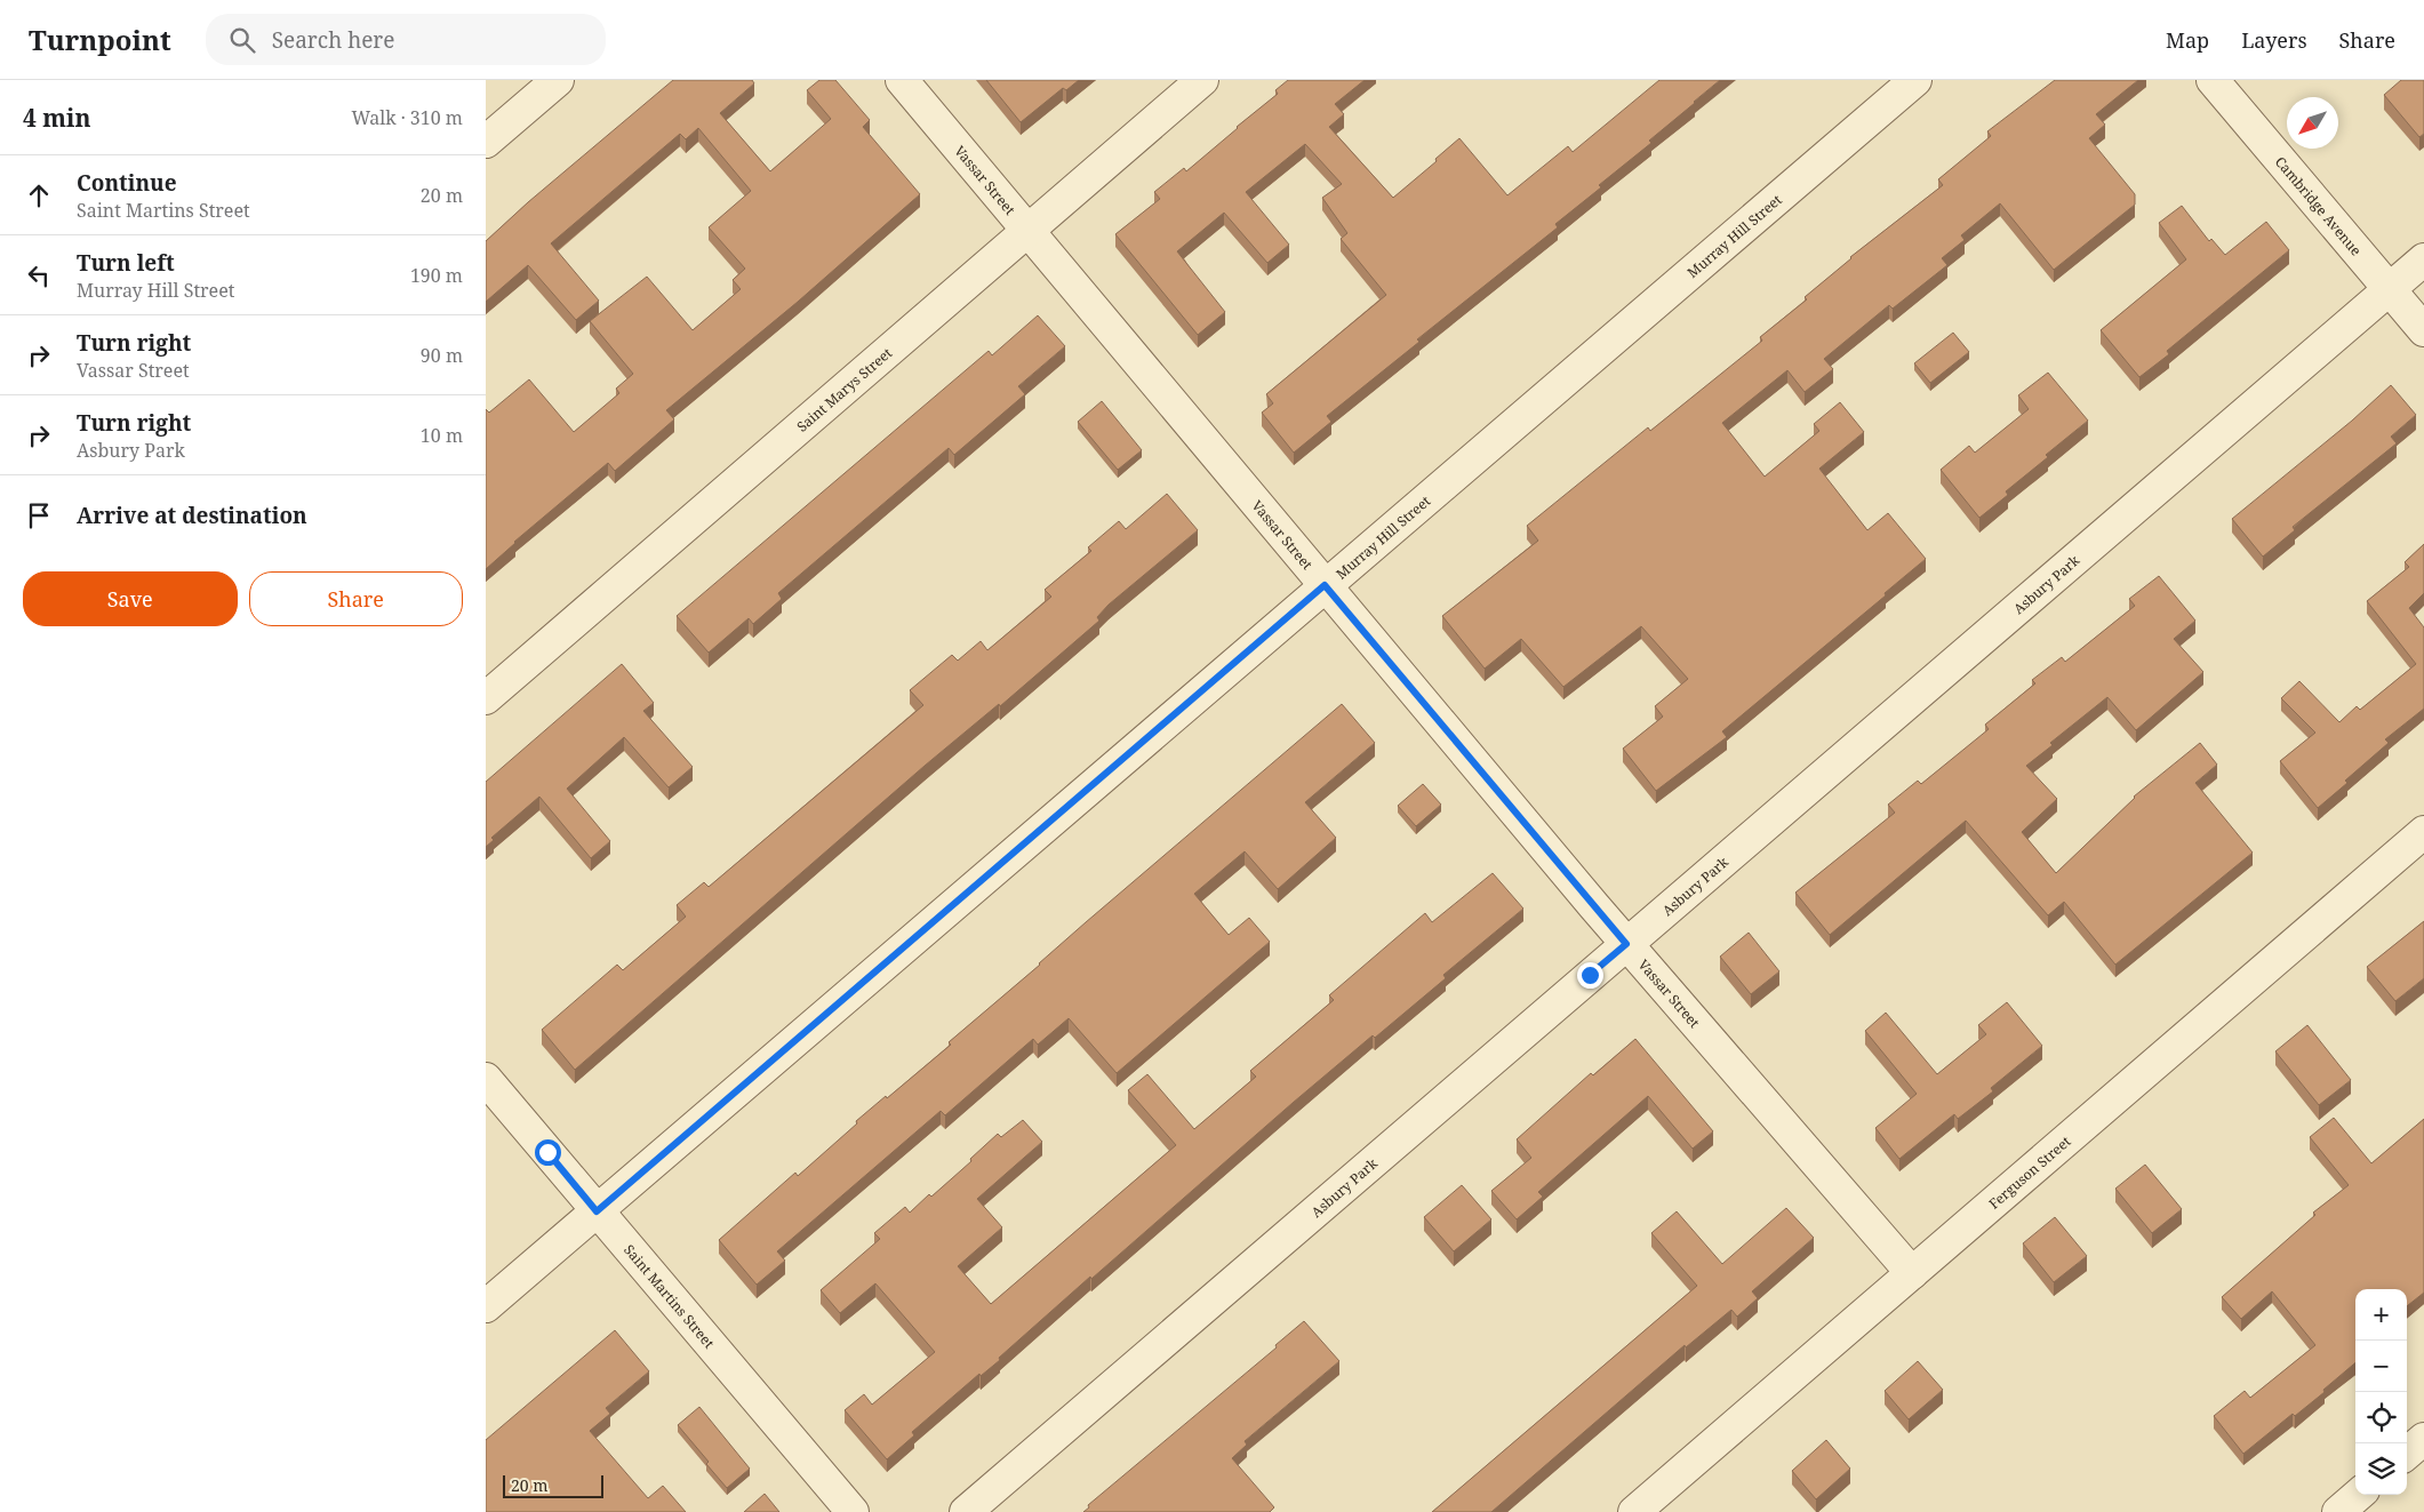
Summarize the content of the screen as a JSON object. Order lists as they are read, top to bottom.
{
  "streets": {
    "street": [
      "Vassar Street",
      "Cambridge Avenue",
      "Murray Hill Street",
      "Saint Marys Street",
      "Asbury Park",
      "Ferguson Street",
      "Saint Martins Street"
    ]
  },
  "crossings": [
    ["Vassar Street", "Murray Hill Street"],
    ["Vassar Street", "Saint Marys Street"],
    ["Vassar Street", "Asbury Park"],
    ["Vassar Street", "Ferguson Street"],
    ["Cambridge Avenue", "Asbury Park"],
    ["Murray Hill Street", "Saint Martins Street"]
  ],
  "scale_bar": "20 m",
  "north": "bottom left",
  "page": {
    "header": "Turnpoint",
    "search": "Search here",
    "nav": ["Map", "Layers", "Share"],
    "heading": ["4 min", "Walk · 310 m"],
    "list": [
      ["Continue", "Saint Martins Street", "20 m"],
      ["Turn left", "Murray Hill Street", "190 m"],
      ["Turn right", "Vassar Street", "90 m"],
      ["Turn right", "Asbury Park", "10 m"],
      "Arrive at destination"
    ],
    "buttons": ["Save", "Share"],
    "map_buttons": ["+", "−"],
    "scale": "20 m"
  }
}
